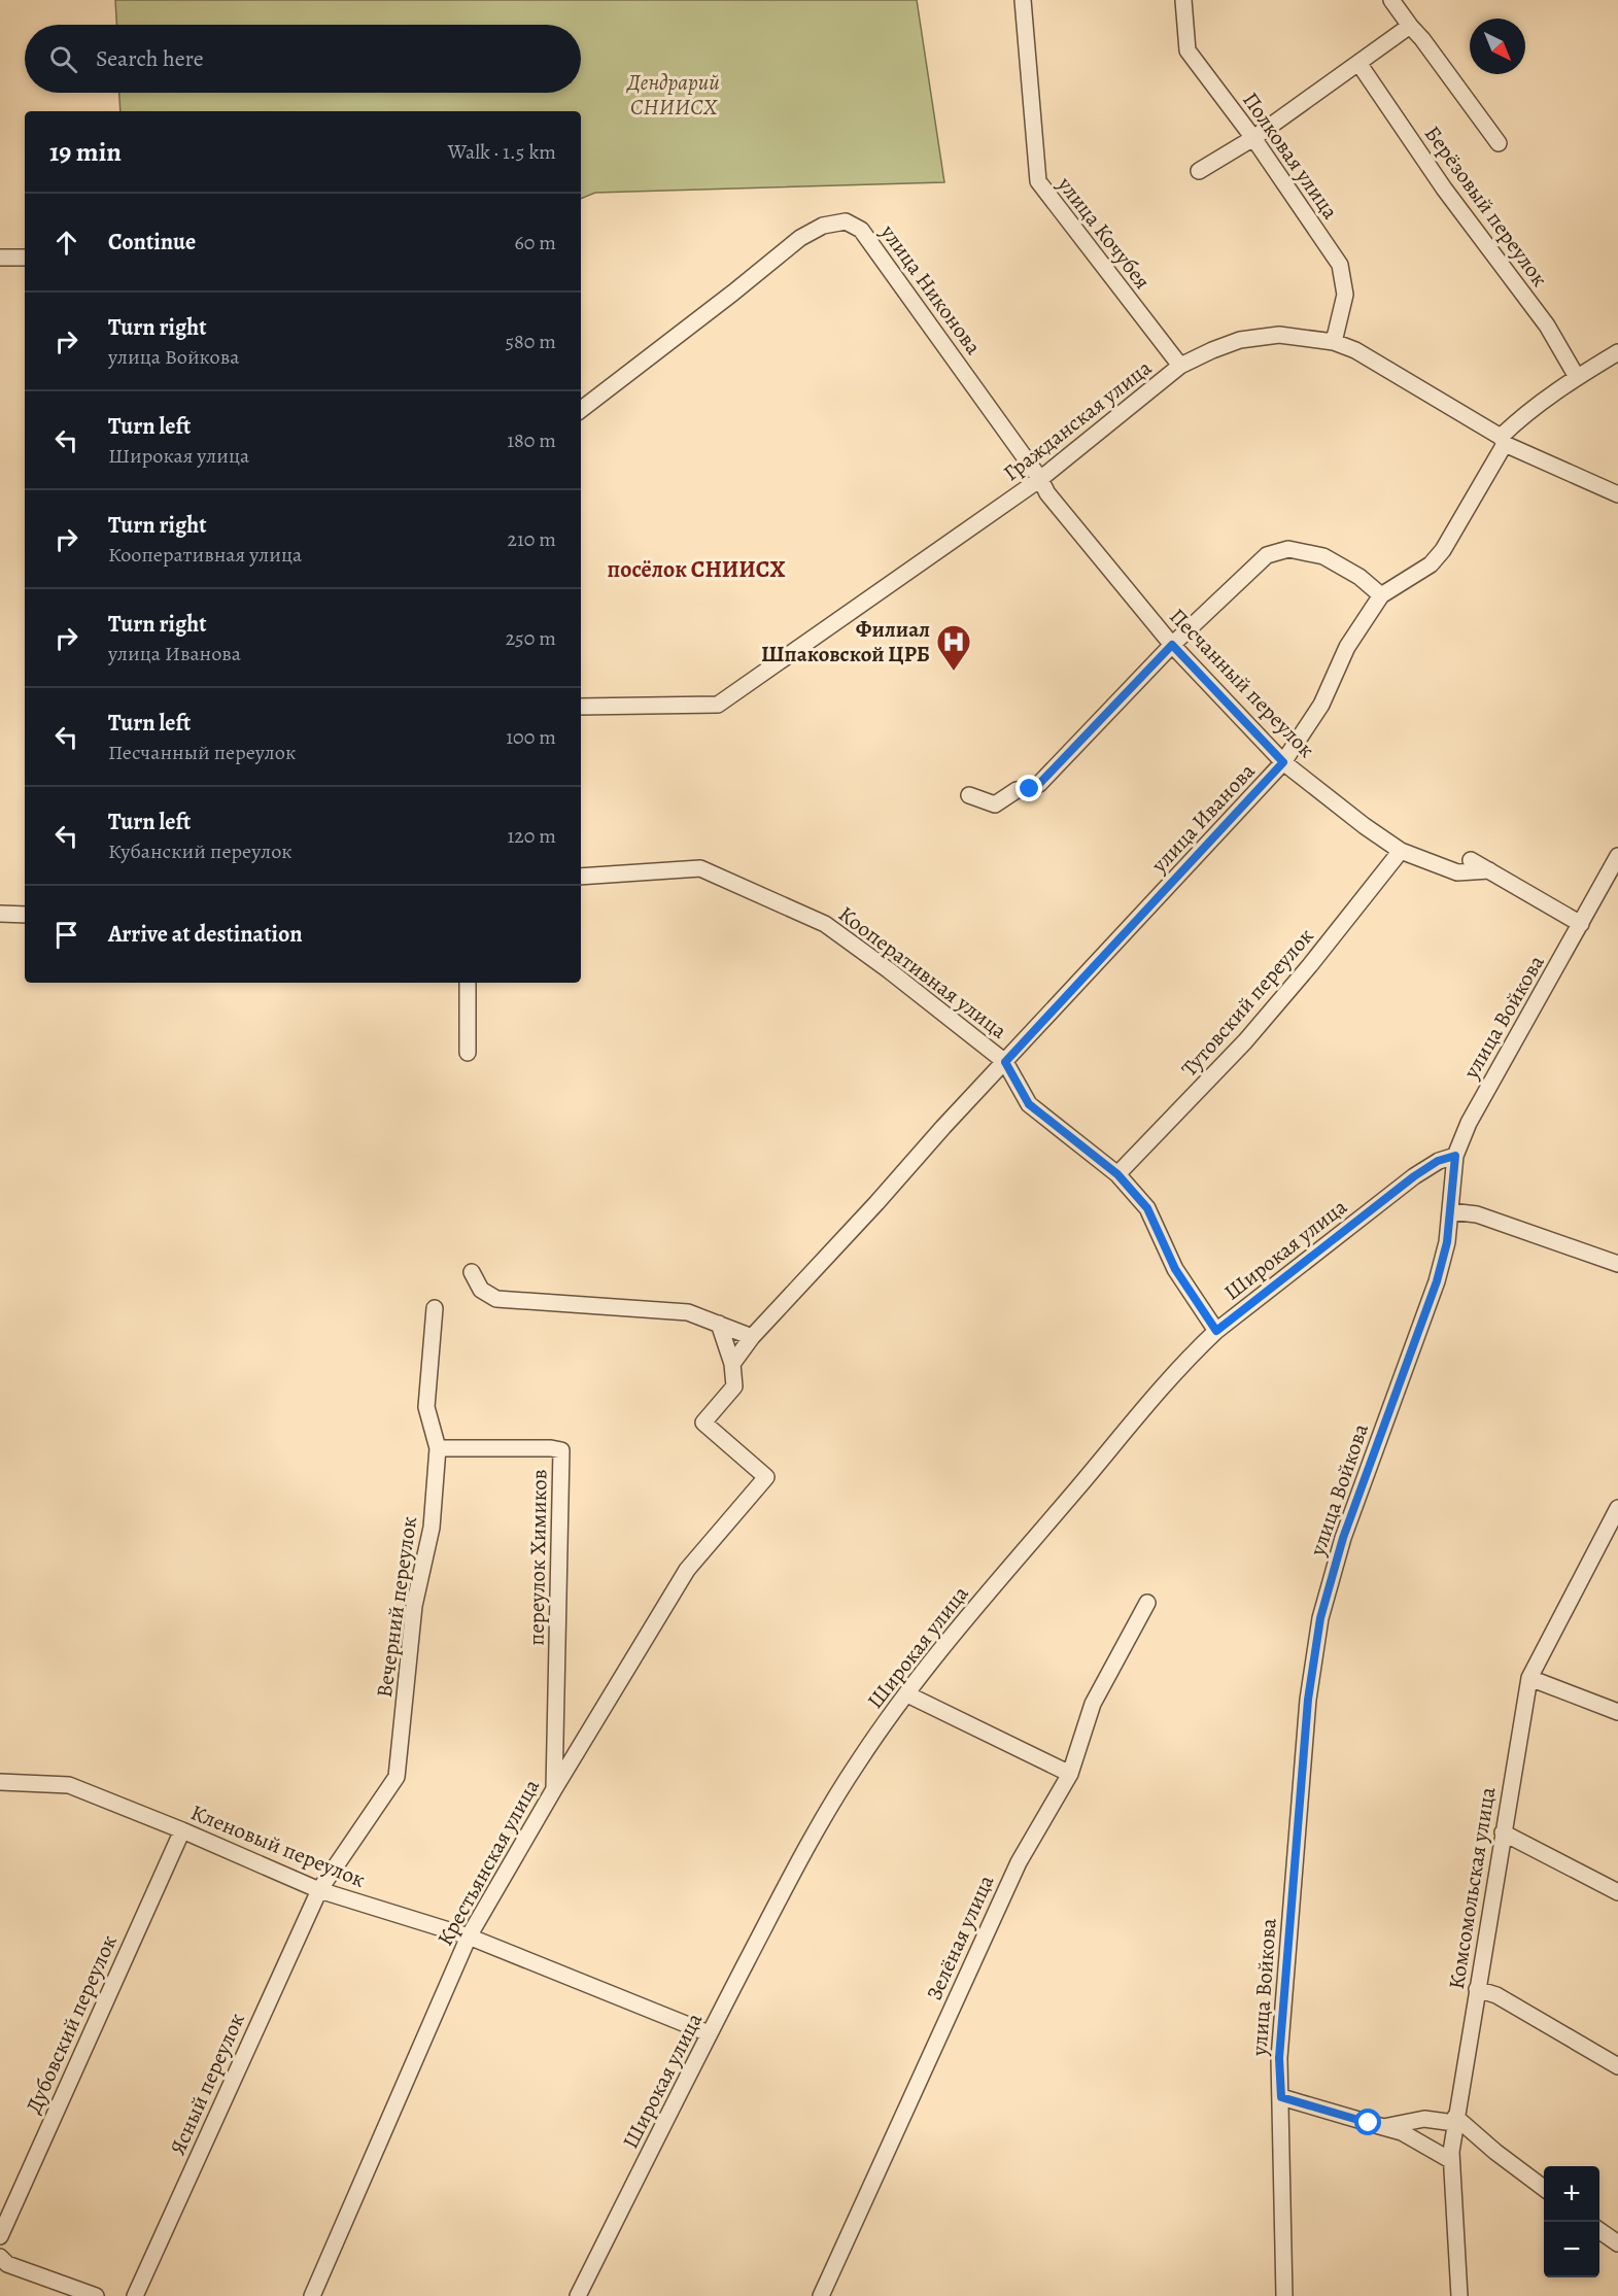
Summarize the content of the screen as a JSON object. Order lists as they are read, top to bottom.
{
  "streets": {
    "street": [
      "Полковая улица",
      "Берёзовый переулок",
      "улица Кочубея",
      "улица Никонова",
      "Гражданская улица",
      "Песчанный переулок",
      "улица Иванова",
      "Кооперативная улица",
      "Тутовский переулок",
      "улица Войкова",
      "Широкая улица",
      "переулок Химиков",
      "Вечерний переулок",
      "Кленовый переулок",
      "Крестьянская улица",
      "Комсомольская улица",
      "Зелёная улица",
      "Дубовский переулок",
      "Ясный переулок"
    ]
  },
  "crossings": [
    ["Полковая улица", "Гражданская улица"],
    ["Берёзовый переулок", "улица Иванова"],
    ["улица Кочубея", "Гражданская улица"],
    ["улица Никонова", "Гражданская улица"],
    ["улица Никонова", "Песчанный переулок"],
    ["Гражданская улица", "Песчанный переулок"],
    ["Гражданская улица", "улица Иванова"],
    ["Песчанный переулок", "улица Иванова"],
    ["Песчанный переулок", "Тутовский переулок"],
    ["улица Иванова", "Кооперативная улица"],
    ["улица Иванова", "Крестьянская улица"],
    ["Кооперативная улица", "Тутовский переулок"],
    ["Кооперативная улица", "Широкая улица"],
    ["улица Войкова", "Широкая улица"],
    ["Широкая улица", "Кленовый переулок"],
    ["переулок Химиков", "Вечерний переулок"],
    ["переулок Химиков", "Крестьянская улица"],
    ["Вечерний переулок", "Кленовый переулок"],
    ["Вечерний переулок", "Ясный переулок"],
    ["Кленовый переулок", "Крестьянская улица"],
    ["Кленовый переулок", "Дубовский переулок"],
    ["Кленовый переулок", "Ясный переулок"]
  ],
  "districts": ["посёлок СНИИСХ"],
  "parks": ["Дендрарий СНИИСХ"],
  "places": {
    "hospital": ["Филиал Шпаковской ЦРБ"]
  },
  "north": "bottom right",
  "page": {
    "search": "Search here",
    "heading": ["19 min", "Walk · 1.5 km"],
    "list": [
      ["Continue", "60 m"],
      ["Turn right", "улица Войкова", "580 m"],
      ["Turn left", "Широкая улица", "180 m"],
      ["Turn right", "Кооперативная улица", "210 m"],
      ["Turn right", "улица Иванова", "250 m"],
      ["Turn left", "Песчанный переулок", "100 m"],
      ["Turn left", "Кубанский переулок", "120 m"],
      "Arrive at destination"
    ],
    "map_buttons": ["+", "−"]
  }
}
